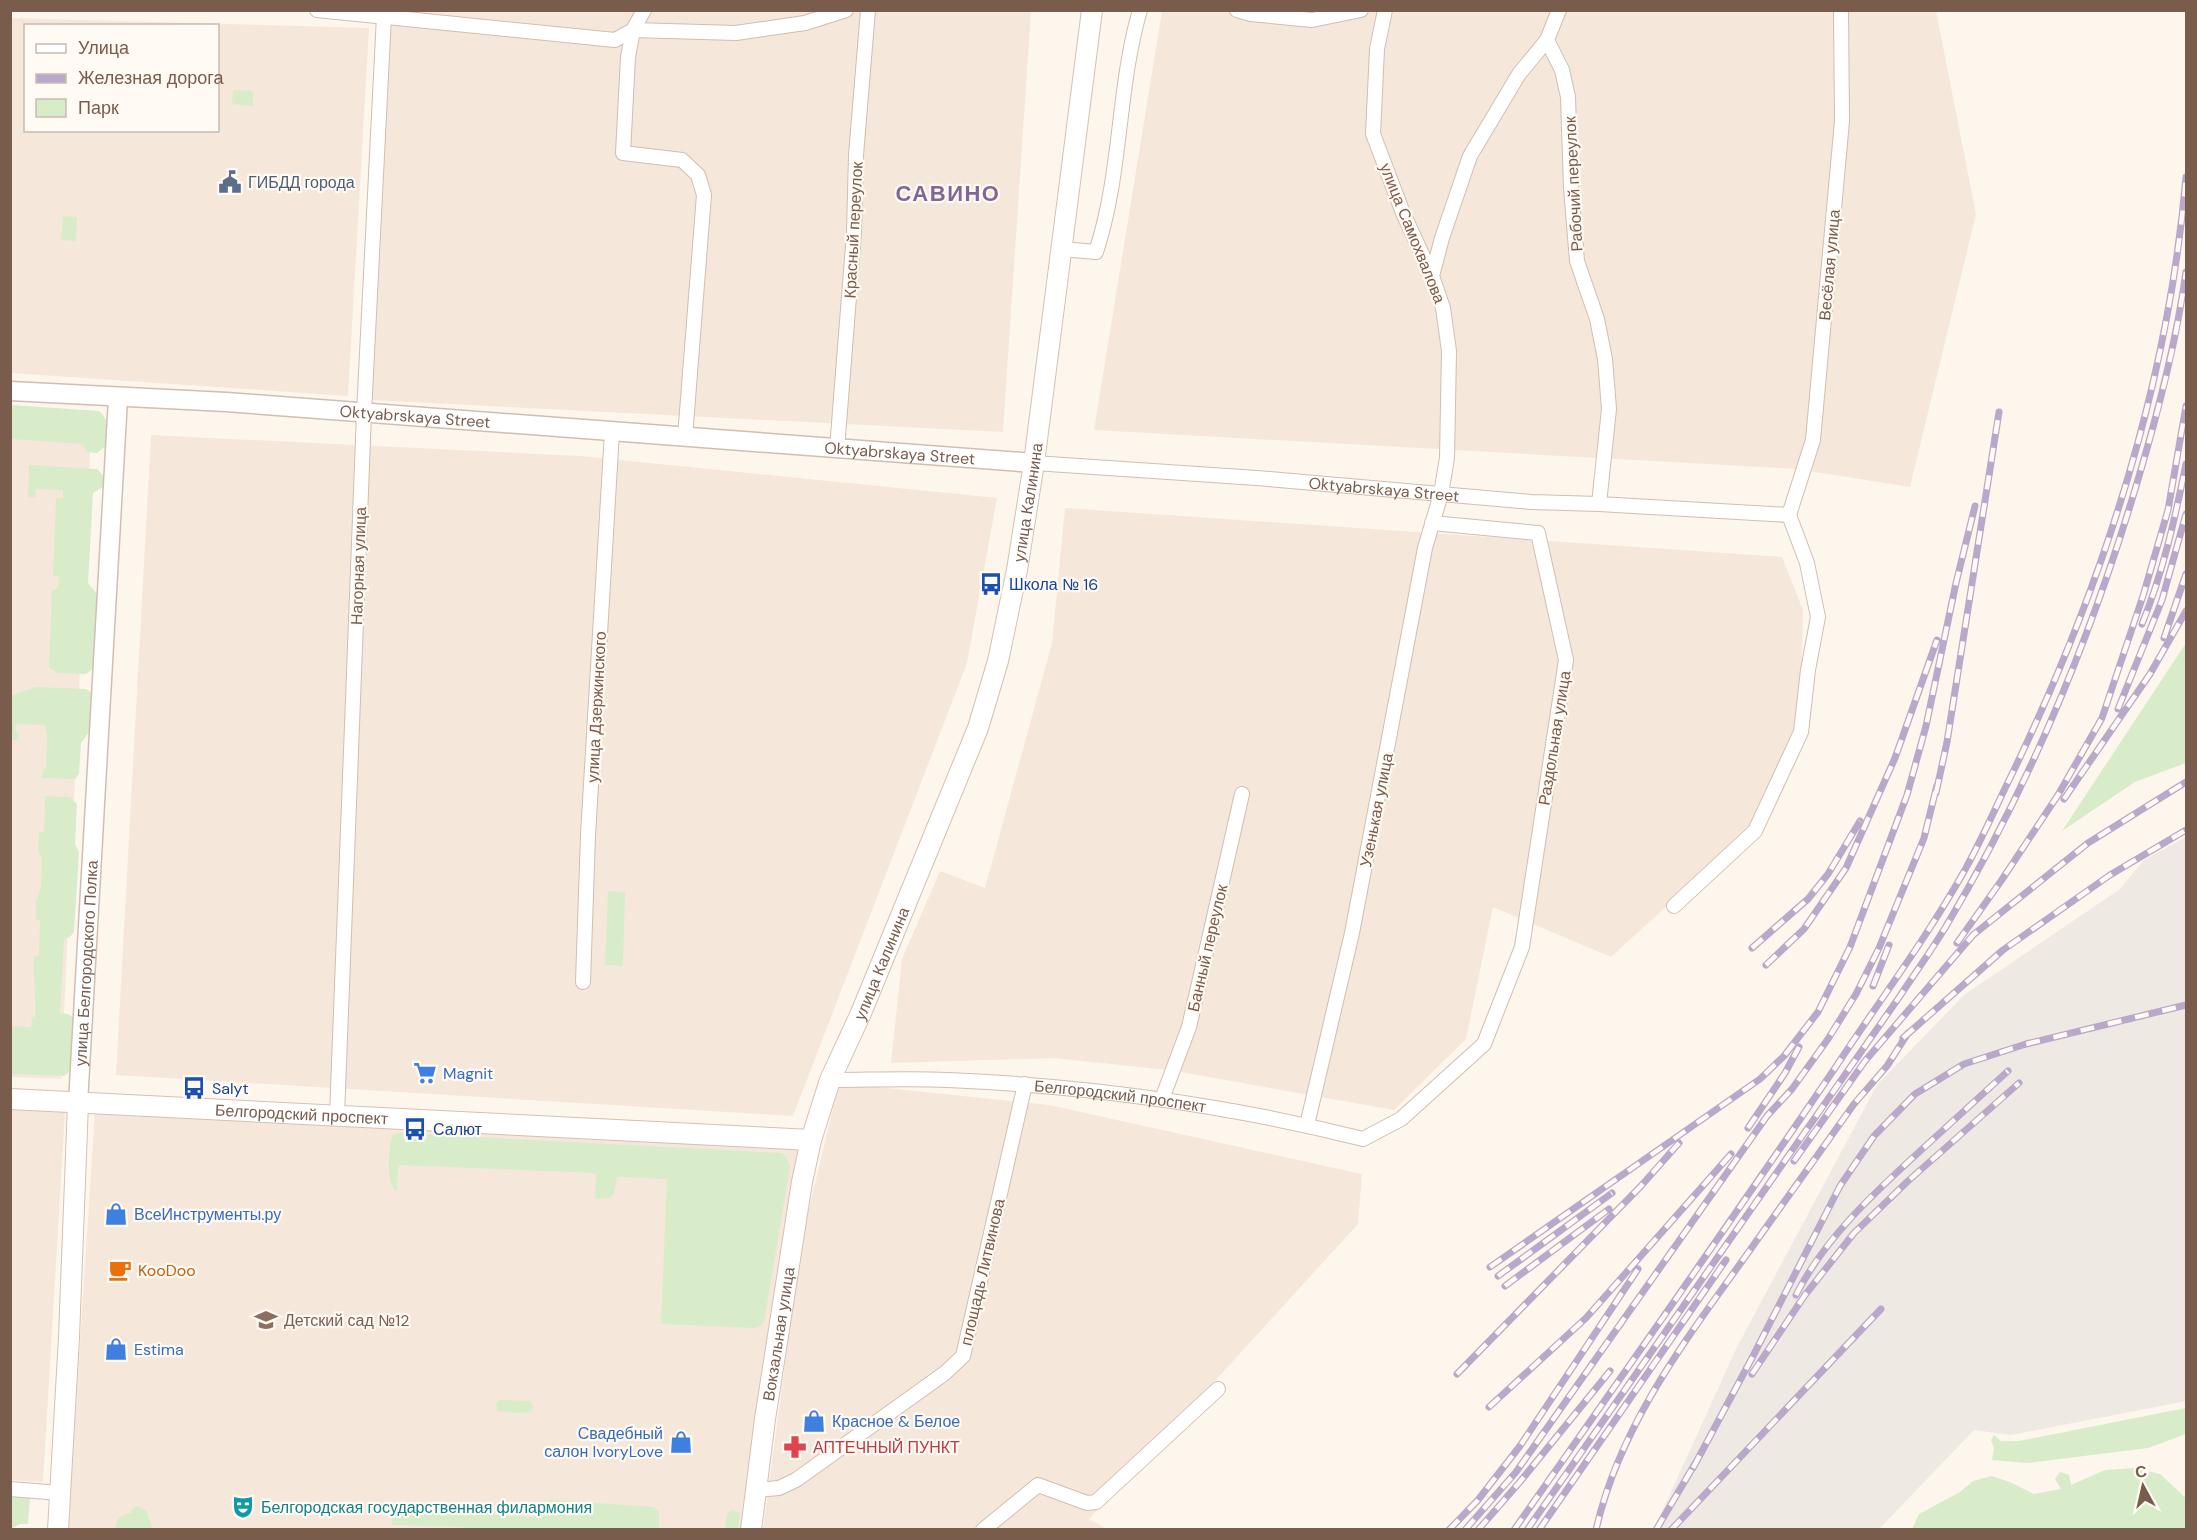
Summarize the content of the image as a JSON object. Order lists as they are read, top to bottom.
{
  "streets": {
    "main road": [
      "улица Калинина",
      "улица Белгородского Полка",
      "Белгородский проспект",
      "Вокзальная улица"
    ],
    "street": [
      "Рабочий переулок",
      "Красный переулок",
      "улица Самохвалова",
      "Весёлая улица",
      "Oktyabrskaya Street",
      "Нагорная улица",
      "улица Дзержинского",
      "Раздольная улица",
      "Узенькая улица",
      "Банный переулок",
      "площадь Литвинова"
    ]
  },
  "crossings": [
    ["Рабочий переулок", "Oktyabrskaya Street"],
    ["Красный переулок", "Oktyabrskaya Street"],
    ["улица Самохвалова", "Oktyabrskaya Street"],
    ["улица Самохвалова", "Узенькая улица"],
    ["Весёлая улица", "Oktyabrskaya Street"],
    ["Oktyabrskaya Street", "улица Калинина"],
    ["Oktyabrskaya Street", "Нагорная улица"],
    ["Oktyabrskaya Street", "улица Дзержинского"],
    ["Oktyabrskaya Street", "Узенькая улица"],
    ["Oktyabrskaya Street", "улица Белгородского Полка"],
    ["улица Калинина", "Белгородский проспект"],
    ["улица Калинина", "Вокзальная улица"],
    ["Нагорная улица", "Белгородский проспект"],
    ["Раздольная улица", "Узенькая улица"],
    ["Раздольная улица", "Белгородский проспект"],
    ["Узенькая улица", "Белгородский проспект"],
    ["Банный переулок", "Белгородский проспект"],
    ["улица Белгородского Полка", "Белгородский проспект"],
    ["Белгородский проспект", "площадь Литвинова"],
    ["Белгородский проспект", "Вокзальная улица"],
    ["площадь Литвинова", "Вокзальная улица"]
  ],
  "districts": ["САВИНО"],
  "places": {
    "public building": ["ГИБДД города"],
    "bus stop": ["Школа № 16", "Salyt", "Салют"],
    "supermarket": ["Magnit"],
    "shop": [
      "ВсеИнструменты.ру",
      "Estima",
      "Красное & Белое",
      "Свадебный салон IvoryLove"
    ],
    "cafe": ["KooDoo"],
    "school or university": ["Детский сад №12"],
    "pharmacy": ["АПТЕЧНЫЙ ПУНКТ"],
    "theatre": ["Белгородская государственная филармония"]
  },
  "legend": ["Улица", "Железная дорога", "Парк"],
  "north": "top"
}
